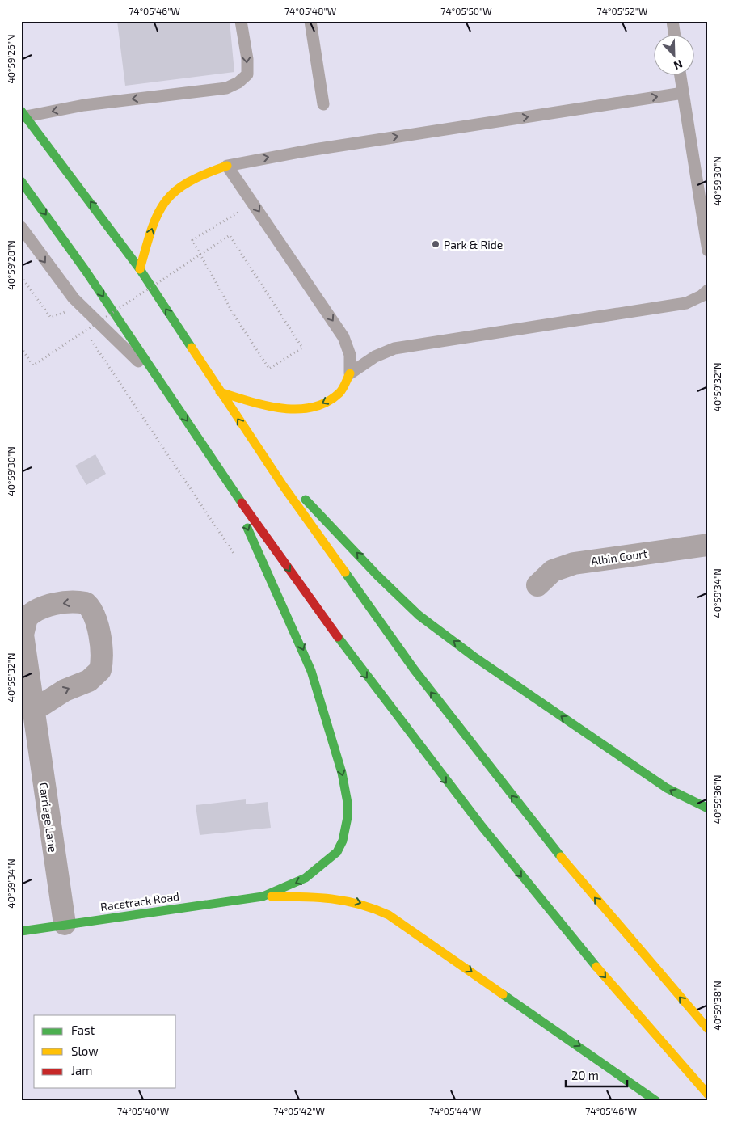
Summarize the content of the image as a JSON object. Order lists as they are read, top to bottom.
{
  "streets": {
    "main road": ["Racetrack Road"],
    "street": ["Albin Court", "Carriage Lane"]
  },
  "crossings": [
    ["Carriage Lane", "Racetrack Road"]
  ],
  "places": ["Park & Ride"],
  "legend": ["Fast", "Slow", "Jam"],
  "scale_bar": "20 m",
  "north": "bottom right",
  "coordinates": [
    "74°05'46\"W",
    "74°05'48\"W",
    "74°05'50\"W",
    "74°05'52\"W",
    "40°59'26\"N",
    "40°59'30\"N",
    "40°59'28\"N",
    "40°59'32\"N",
    "40°59'34\"N",
    "40°59'36\"N",
    "40°59'38\"N",
    "74°05'40\"W",
    "74°05'42\"W",
    "74°05'44\"W"
  ]
}
